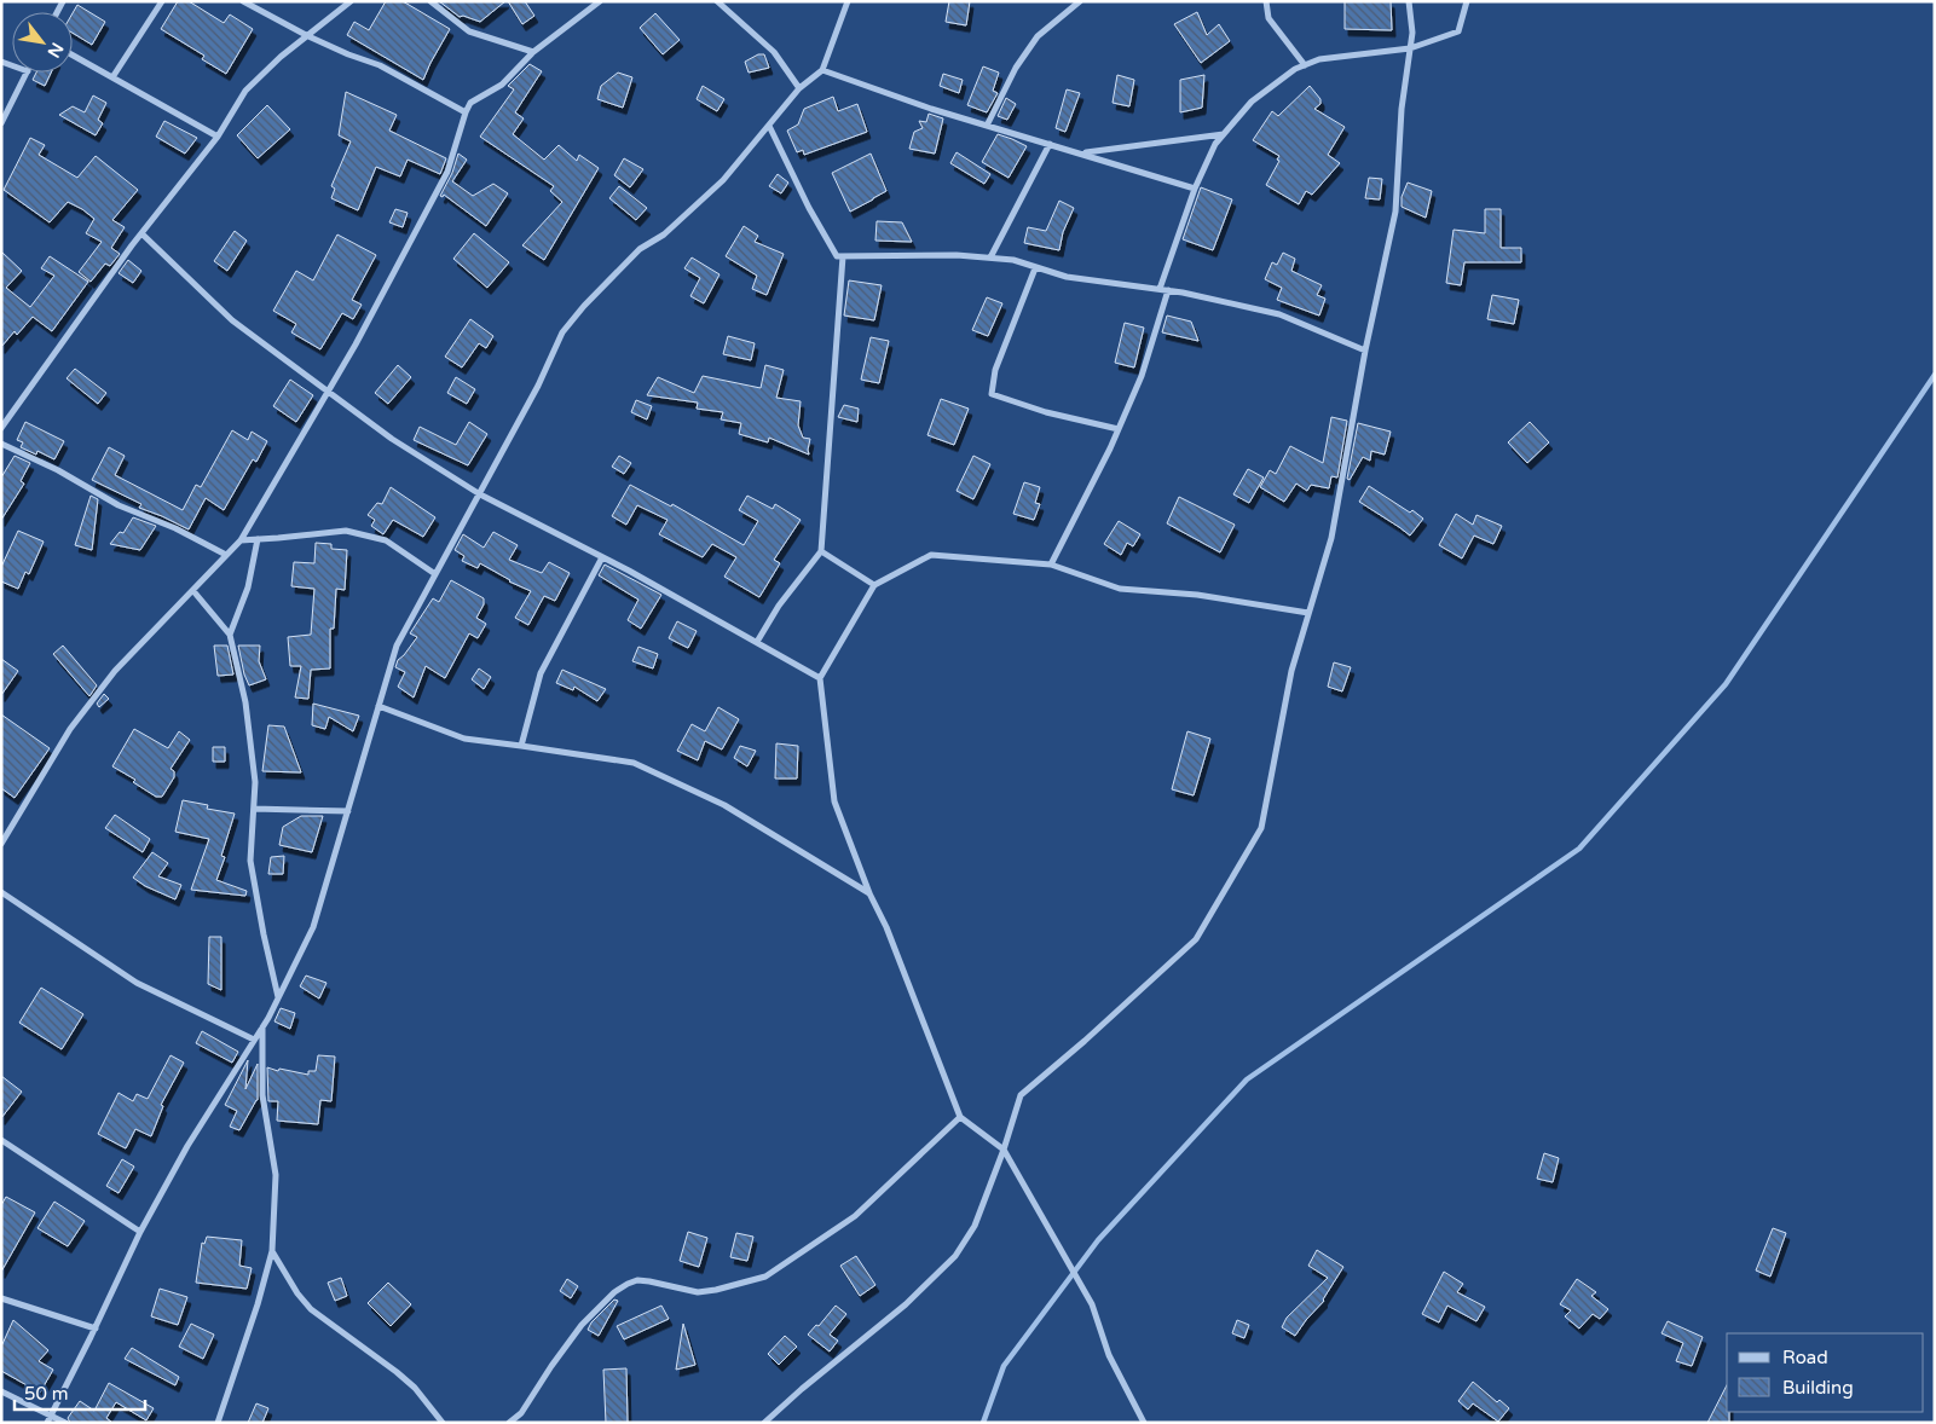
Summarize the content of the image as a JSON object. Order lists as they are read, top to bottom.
{
  "legend": ["Road", "Building"],
  "scale_bar": "50 m",
  "north": "bottom right"
}
